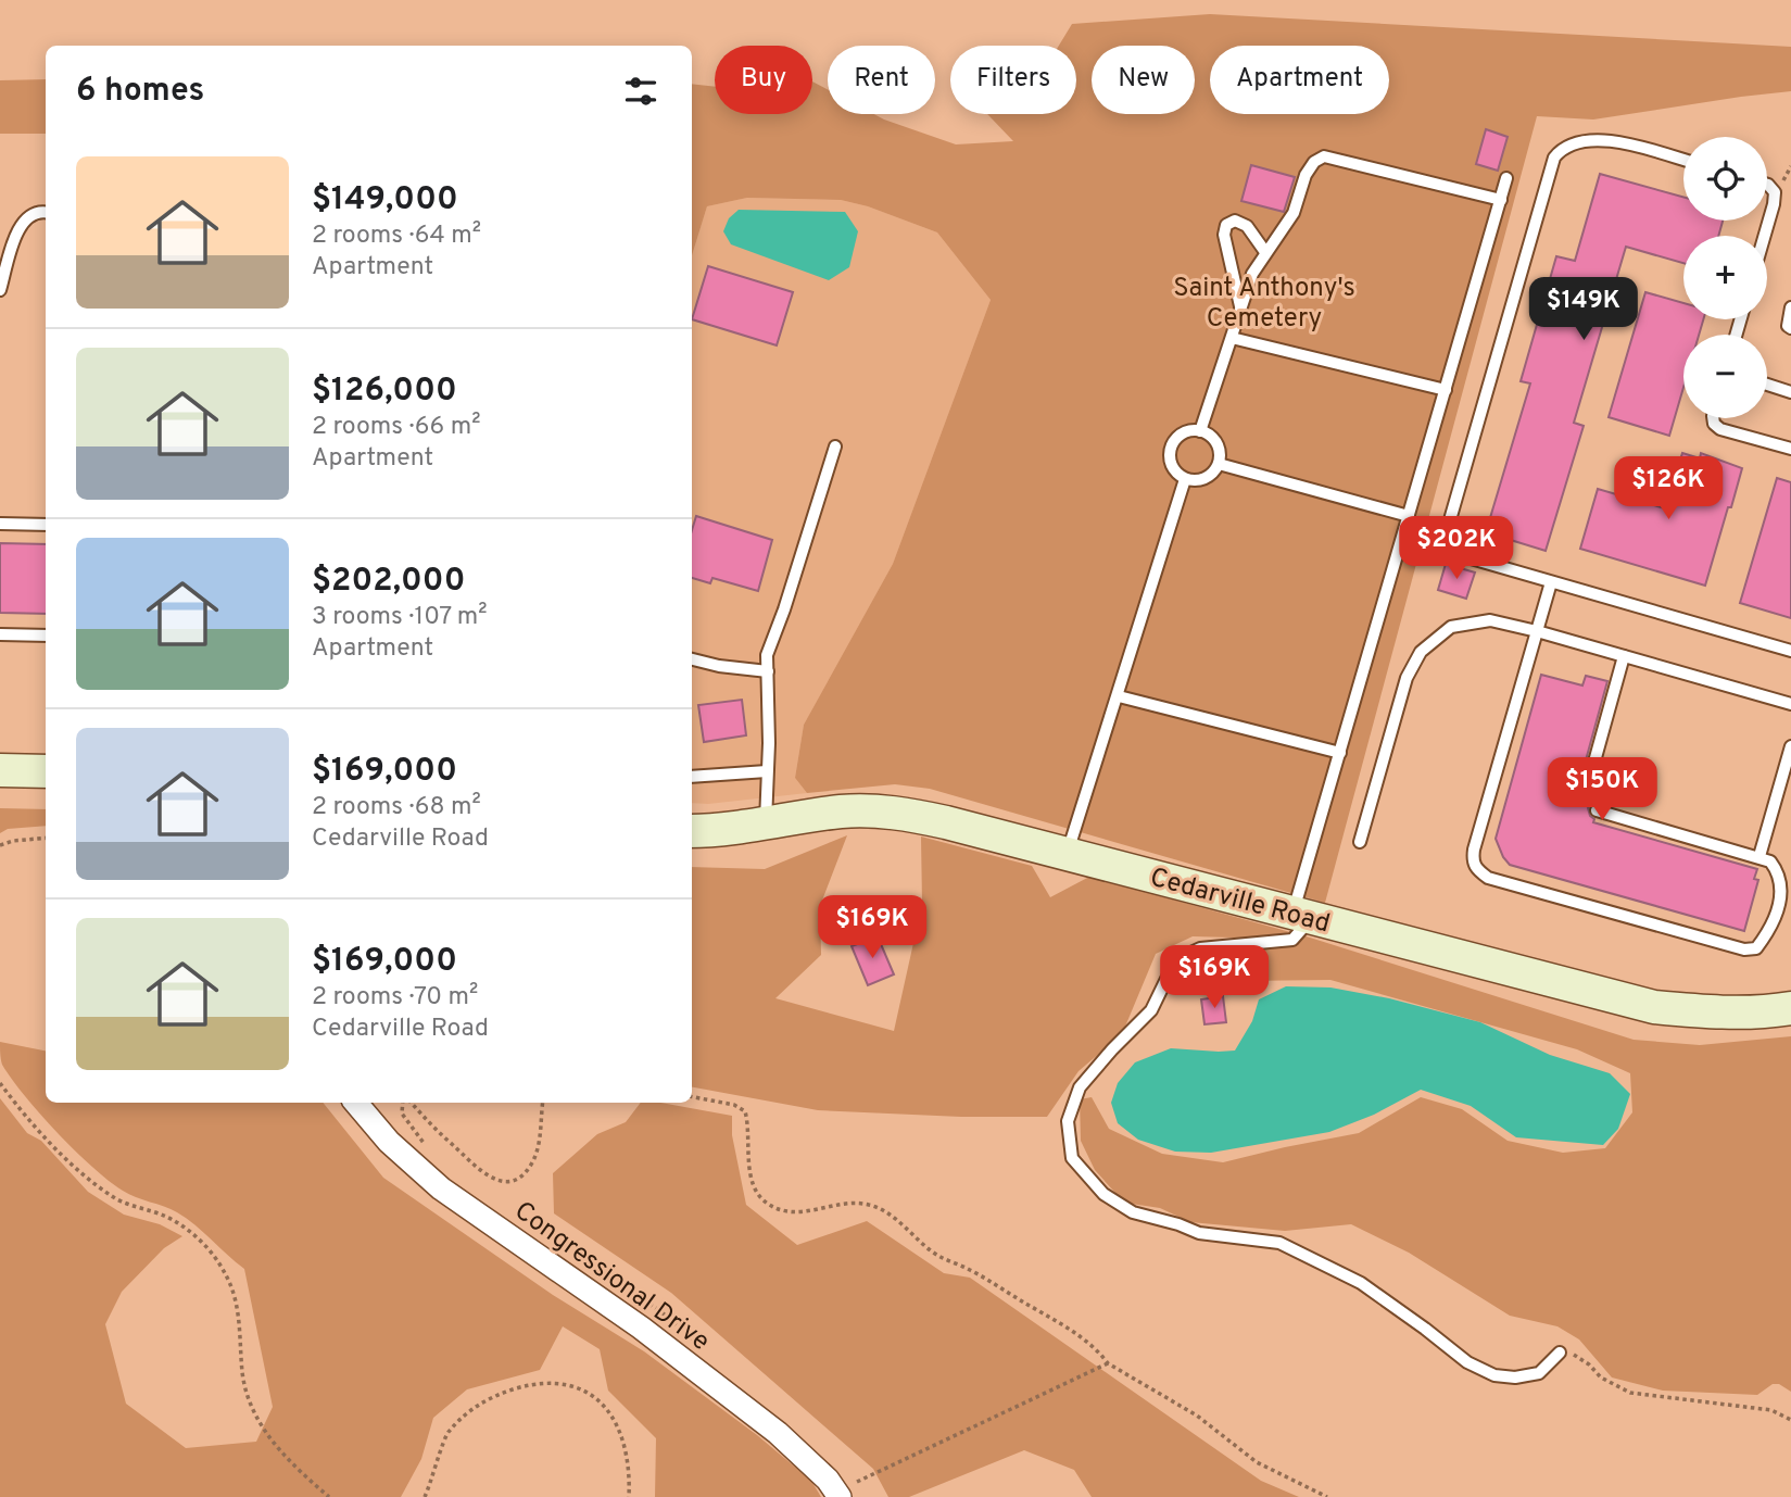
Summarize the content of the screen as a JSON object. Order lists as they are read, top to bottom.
{
  "streets": {
    "main road": ["Cedarville Road"],
    "street": ["Congressional Drive"]
  },
  "parks": ["Saint Anthony's Cemetery"],
  "page": {
    "chip": [
      "Buy",
      "Rent",
      "Filters",
      "New",
      "Apartment"
    ],
    "heading": "6 homes",
    "map_buttons": ["+", "−"],
    "list": [
      {
        "name": "$149,000",
        "note": "2 rooms · 64 m² · Apartment"
      },
      {
        "name": "$126,000",
        "note": "2 rooms · 66 m² · Apartment"
      },
      {
        "name": "$202,000",
        "note": "3 rooms · 107 m² · Apartment"
      },
      {
        "name": "$169,000",
        "note": "2 rooms · 68 m² · Cedarville Road"
      },
      {
        "name": "$169,000",
        "note": "2 rooms · 70 m² · Cedarville Road"
      }
    ],
    "price": [
      "$149K",
      "$126K",
      "$202K",
      "$150K",
      "$169K",
      "$169K"
    ]
  }
}
